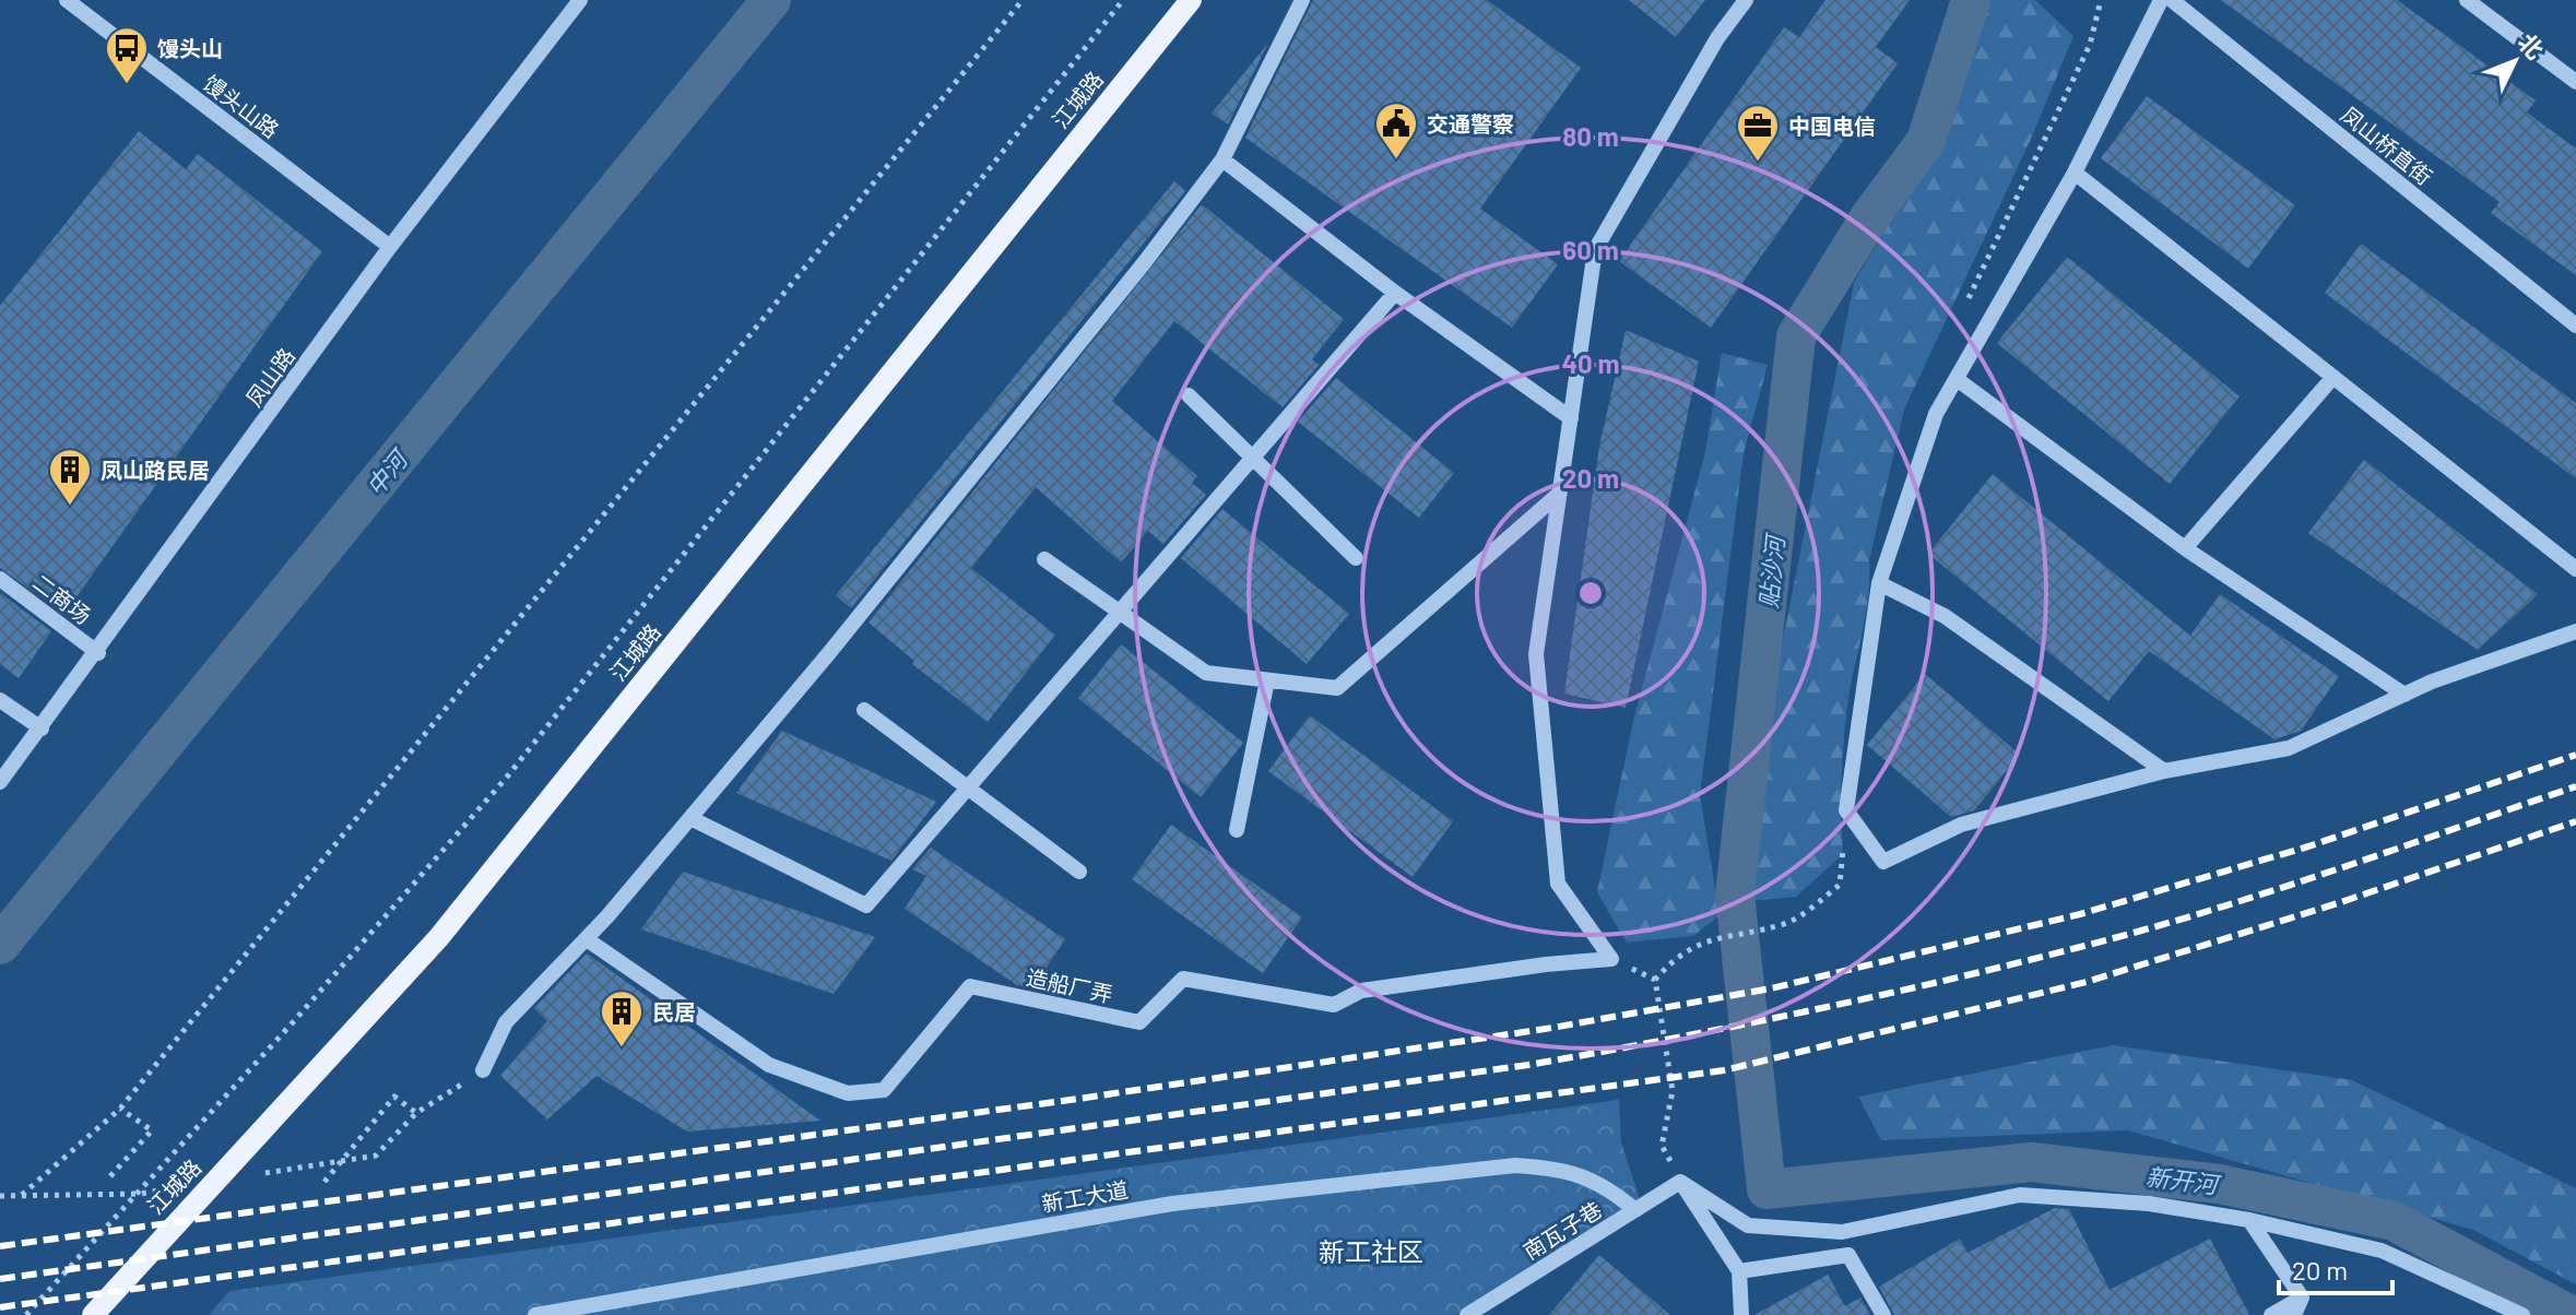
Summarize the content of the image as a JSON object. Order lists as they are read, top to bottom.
{
  "streets": {
    "main road": ["江城路"],
    "street": [
      "馒头山路",
      "凤山桥直街",
      "凤山路",
      "二商场",
      "造船厂弄",
      "新工大道",
      "南瓦子巷"
    ]
  },
  "crossings": [
    ["馒头山路", "凤山路"],
    ["凤山路", "二商场"],
    ["新工大道", "南瓦子巷"]
  ],
  "districts": ["新工社区"],
  "water": ["中河", "贴沙河", "新开河"],
  "places": {
    "bus stop": ["馒头山"],
    "public building": ["交通警察"],
    "office": ["中国电信"],
    "building": ["凤山路民居", "民居"]
  },
  "scale_bar": "20 m",
  "north": "top right",
  "rings": [
    "80 m",
    "60 m",
    "40 m",
    "20 m"
  ]
}
